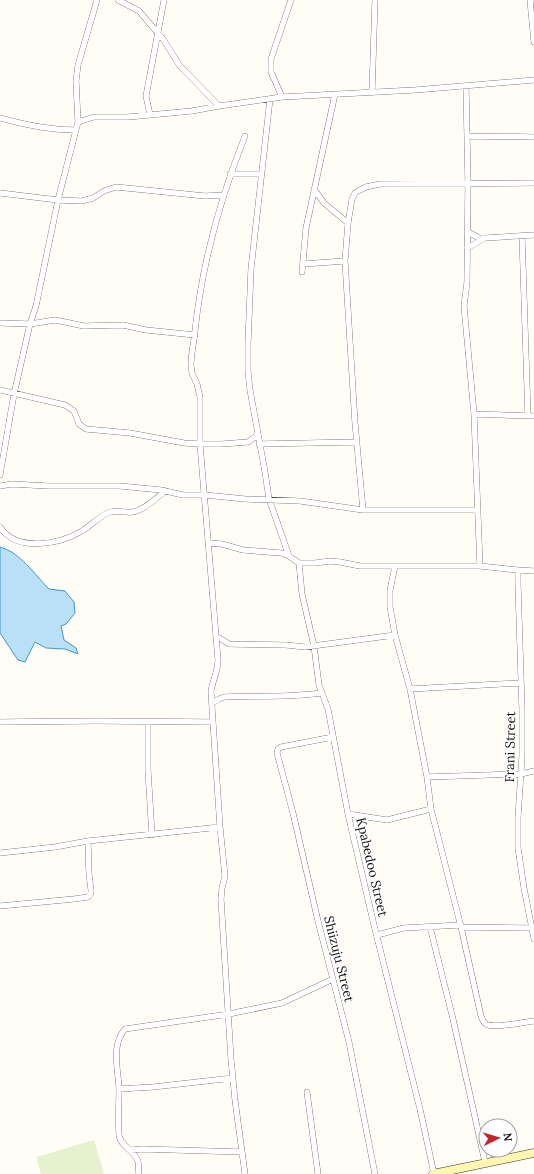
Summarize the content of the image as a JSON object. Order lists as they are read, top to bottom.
{
  "streets": {
    "street": ["Frani Street", "Kpabedoo Street", "Shiizuju Street"]
  },
  "crossings": [
    ["Kpabedoo Street", "Shiizuju Street"]
  ],
  "north": "right"
}
